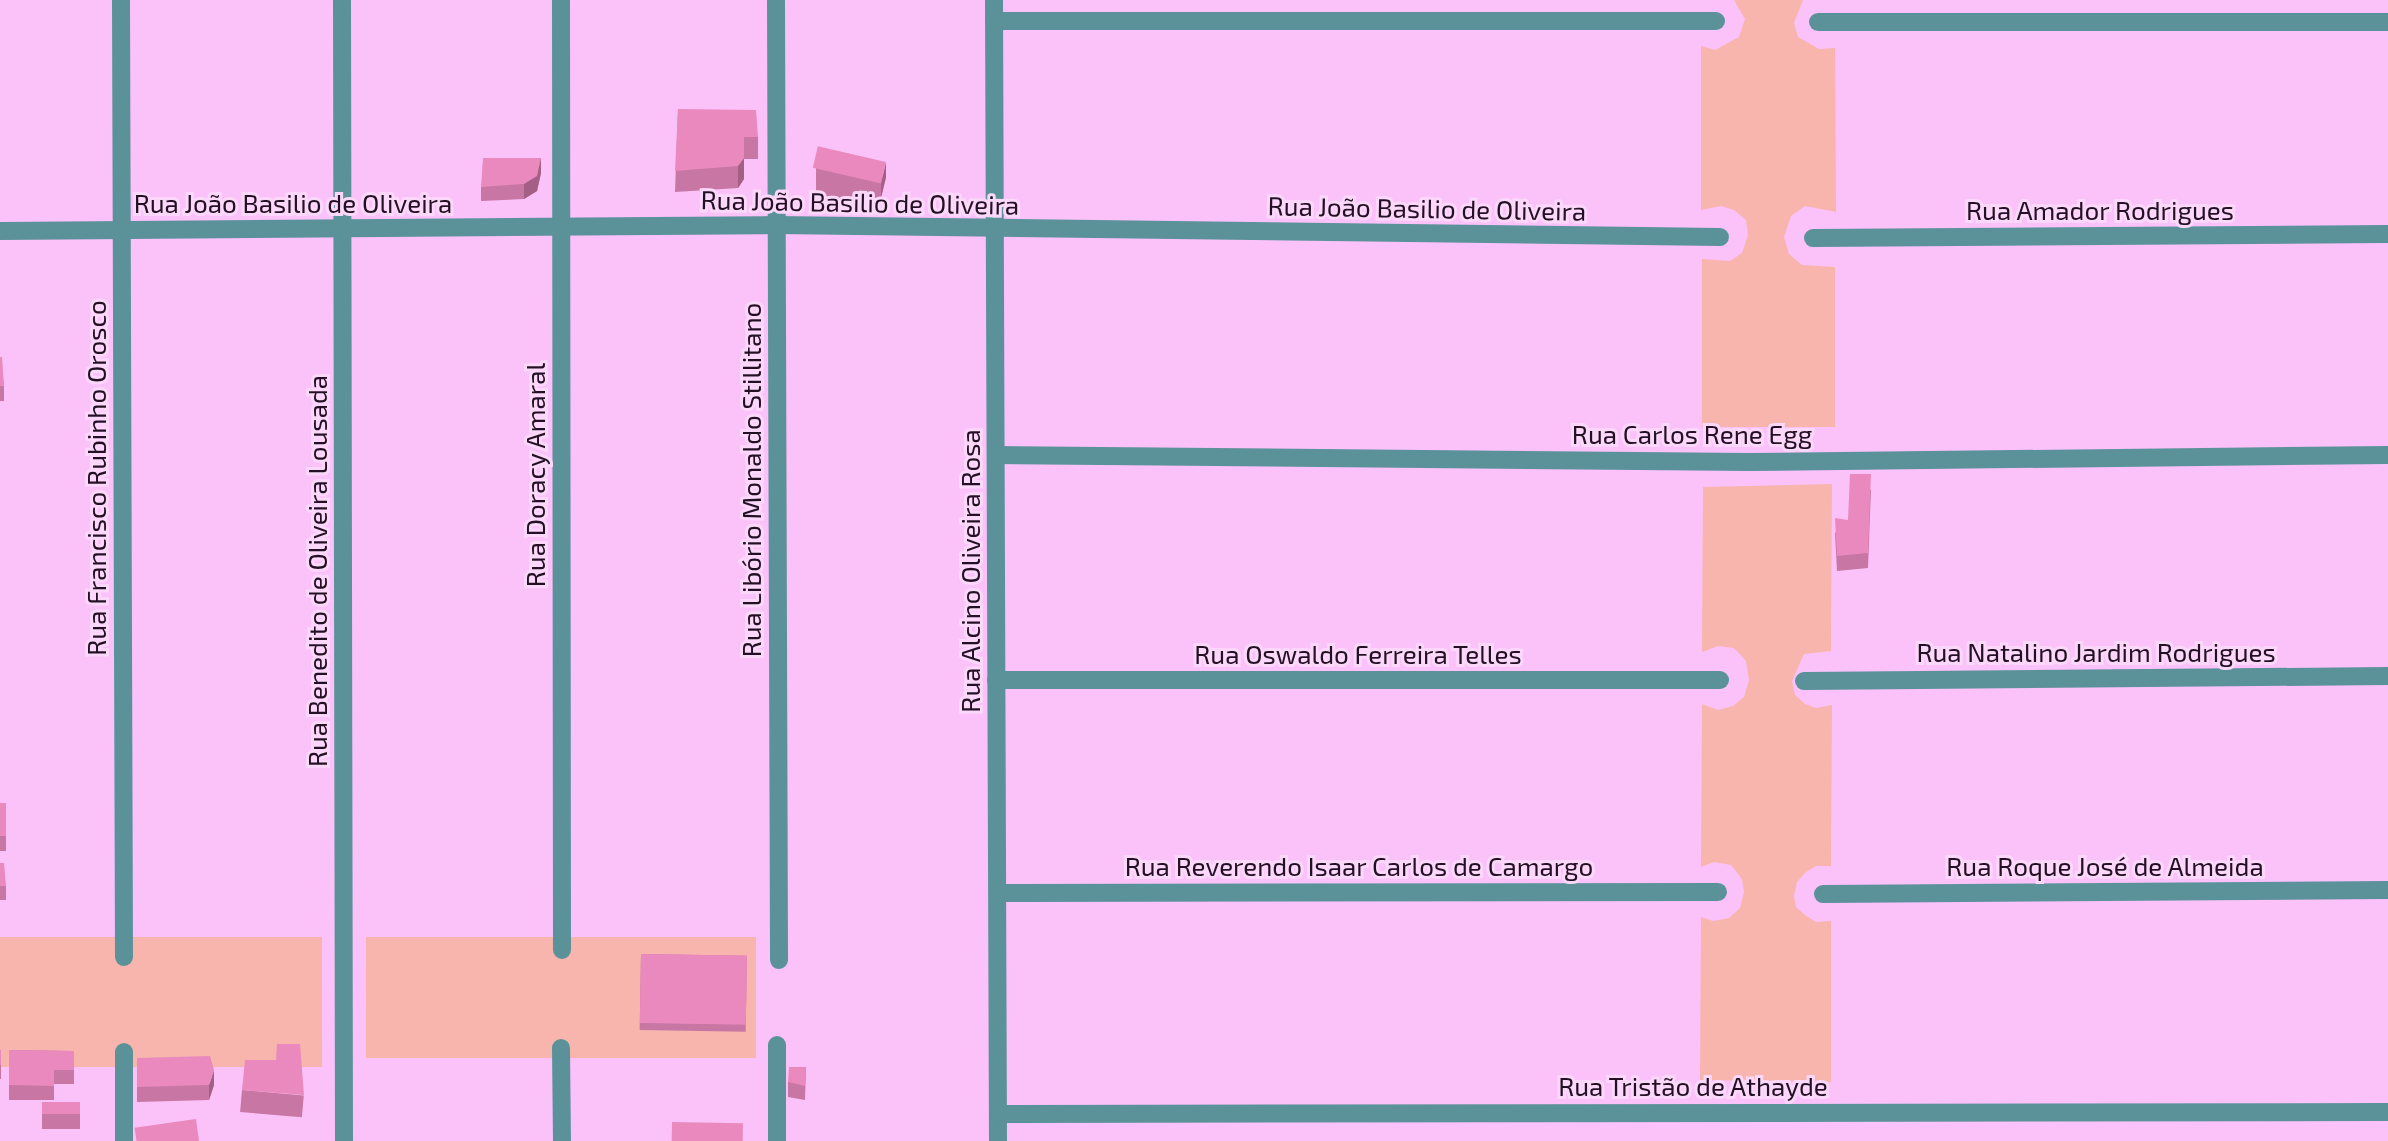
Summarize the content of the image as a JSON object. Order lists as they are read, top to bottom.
{
  "streets": {
    "street": [
      "Rua João Basilio de Oliveira",
      "Rua Amador Rodrigues",
      "Rua Carlos Rene Egg",
      "Rua Doracy Amaral",
      "Rua Francisco Rubinho Orosco",
      "Rua Libório Monaldo Stillitano",
      "Rua Benedito de Oliveira Lousada",
      "Rua Alcino Oliveira Rosa",
      "Rua Natalino Jardim Rodrigues",
      "Rua Oswaldo Ferreira Telles",
      "Rua Reverendo Isaar Carlos de Camargo",
      "Rua Roque José de Almeida",
      "Rua Tristão de Athayde"
    ]
  },
  "crossings": [
    ["Rua João Basilio de Oliveira", "Rua Doracy Amaral"],
    ["Rua João Basilio de Oliveira", "Rua Francisco Rubinho Orosco"],
    ["Rua João Basilio de Oliveira", "Rua Libório Monaldo Stillitano"],
    ["Rua João Basilio de Oliveira", "Rua Benedito de Oliveira Lousada"],
    ["Rua João Basilio de Oliveira", "Rua Alcino Oliveira Rosa"],
    ["Rua Carlos Rene Egg", "Rua Alcino Oliveira Rosa"],
    ["Rua Alcino Oliveira Rosa", "Rua Oswaldo Ferreira Telles"],
    ["Rua Alcino Oliveira Rosa", "Rua Reverendo Isaar Carlos de Camargo"],
    ["Rua Alcino Oliveira Rosa", "Rua Tristão de Athayde"]
  ]
}
